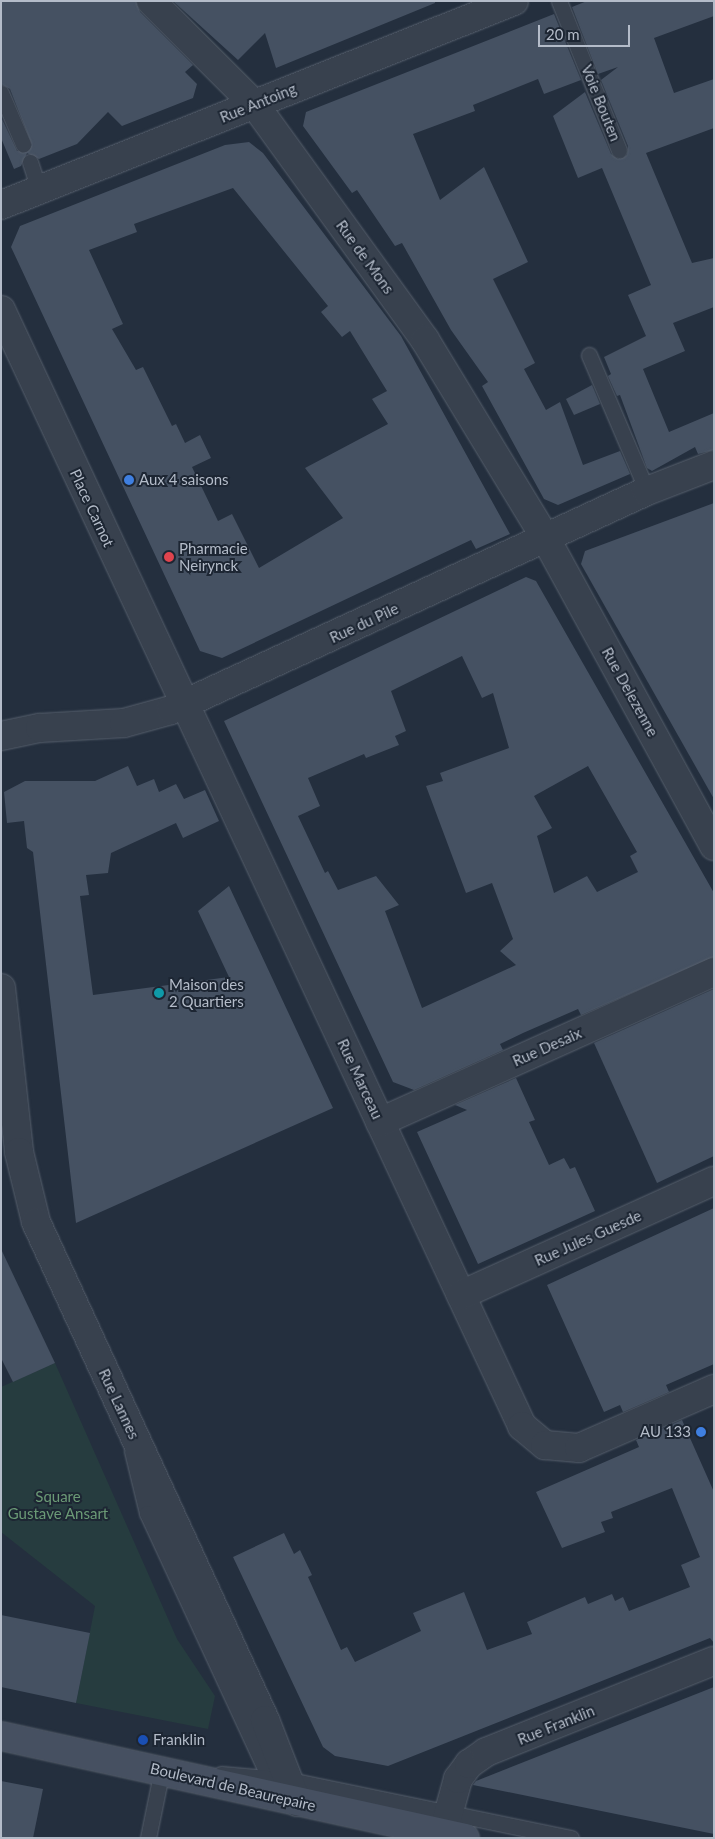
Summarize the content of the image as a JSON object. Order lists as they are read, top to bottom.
{
  "streets": {
    "main road": ["Boulevard de Beaurepaire"],
    "street": [
      "Rue Antoing",
      "Rue de Mons",
      "Place Carnot",
      "Rue du Pile",
      "Rue Delezenne",
      "Rue Desaix",
      "Rue Marceau",
      "Rue Jules Guesde",
      "Rue Lannes",
      "Rue Franklin"
    ],
    "lane": ["Voie Bouten"]
  },
  "crossings": [
    ["Rue Antoing", "Rue de Mons"],
    ["Rue de Mons", "Rue du Pile"],
    ["Rue de Mons", "Rue Delezenne"],
    ["Place Carnot", "Rue du Pile"],
    ["Place Carnot", "Rue Marceau"],
    ["Rue du Pile", "Rue Delezenne"],
    ["Rue du Pile", "Rue Marceau"],
    ["Rue Desaix", "Rue Marceau"],
    ["Rue Marceau", "Rue Jules Guesde"],
    ["Rue Lannes", "Boulevard de Beaurepaire"],
    ["Rue Franklin", "Boulevard de Beaurepaire"]
  ],
  "parks": ["Square Gustave Ansart"],
  "places": [
    "Aux 4 saisons",
    "Pharmacie Neirynck",
    "Maison des 2 Quartiers",
    "AU 133",
    "Franklin"
  ],
  "scale_bar": "20 m"
}
